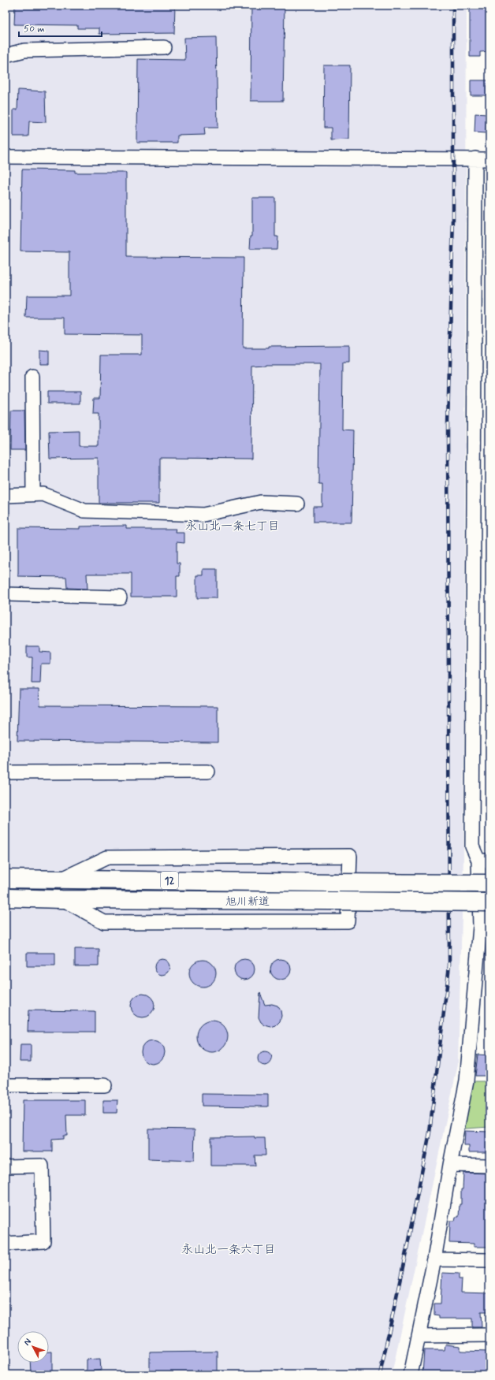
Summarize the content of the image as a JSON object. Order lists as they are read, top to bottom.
{
  "streets": {
    "highway": ["12", "旭川新道"]
  },
  "districts": ["永山北一条七丁目", "永山北一条六丁目"],
  "scale_bar": "50 m",
  "north": "top left"
}
